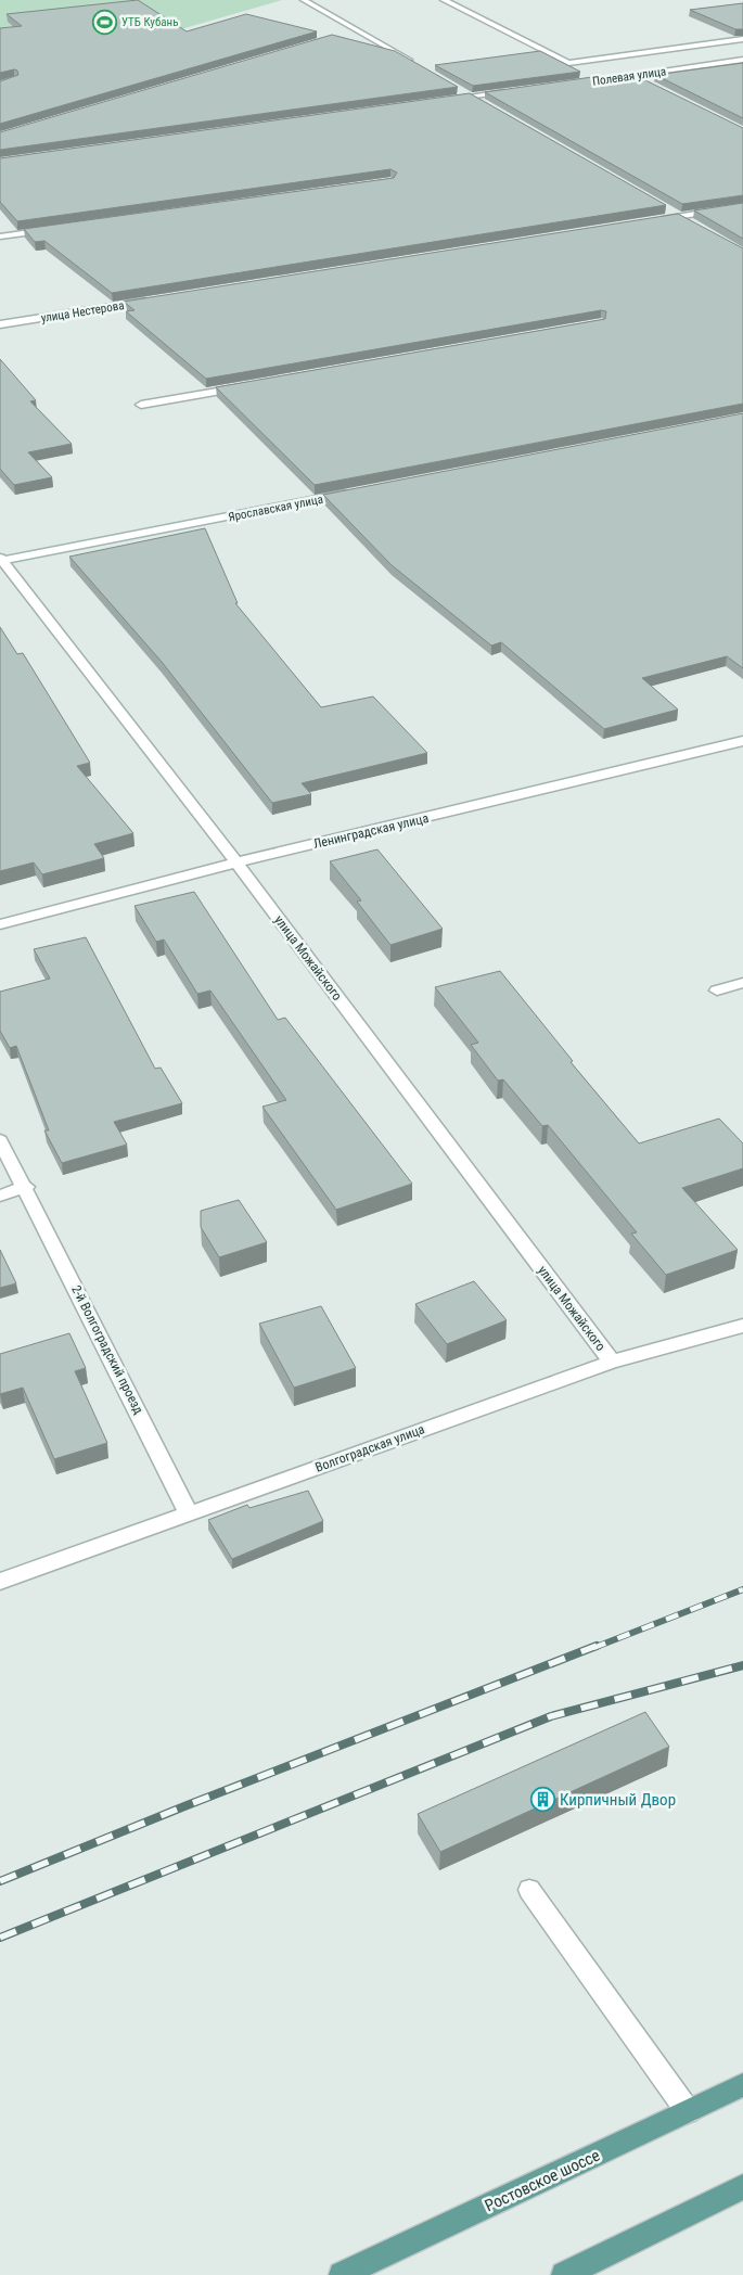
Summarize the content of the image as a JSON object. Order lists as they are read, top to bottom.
{
  "streets": {
    "main road": ["Ростовское шоссе"],
    "street": [
      "Полевая улица",
      "улица Нестерова",
      "Ярославская улица",
      "Ленинградская улица",
      "улица Можайского",
      "2-й Волгоградский проезд",
      "Волгоградская улица"
    ]
  },
  "crossings": [
    ["Ярославская улица", "улица Можайского"],
    ["Ленинградская улица", "улица Можайского"],
    ["улица Можайского", "Волгоградская улица"],
    ["2-й Волгоградский проезд", "Волгоградская улица"]
  ],
  "places": {
    "sports": ["УТБ Кубань"],
    "building": ["Кирпичный Двор"]
  }
}
